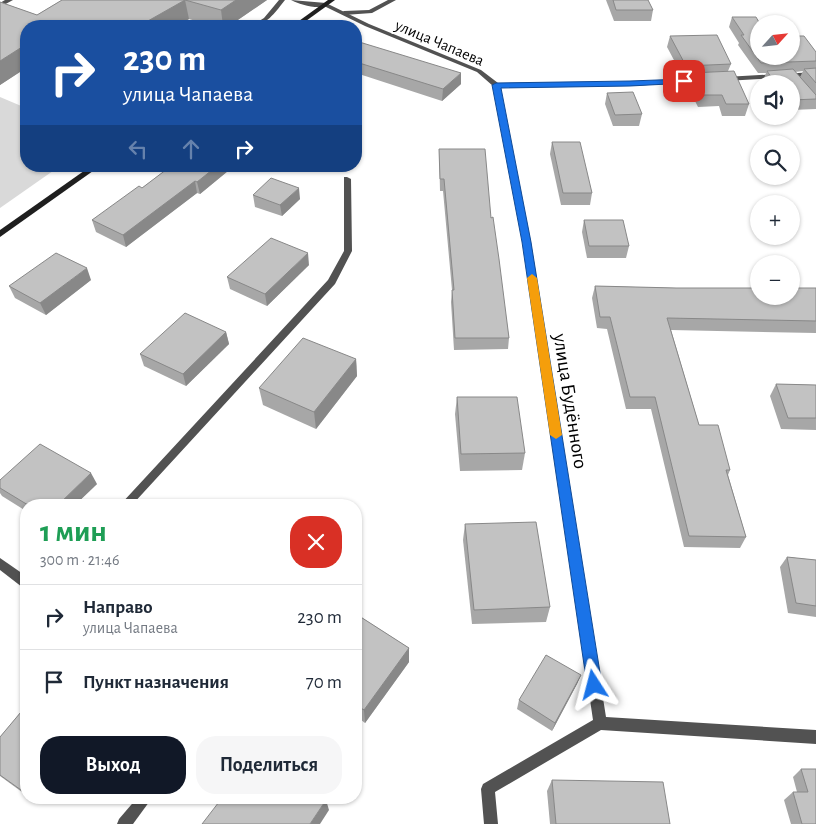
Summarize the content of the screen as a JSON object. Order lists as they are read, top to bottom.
{
  "streets": {
    "street": ["улица Чапаева", "улица Будённого"]
  },
  "crossings": [
    ["улица Чапаева", "улица Будённого"]
  ],
  "north": "top right",
  "page": {
    "map_buttons": ["+", "−"],
    "turn": ["230 m", "улица Чапаева"],
    "heading": ["1 мин", "300 m · 21:46"],
    "list": [
      {
        "name": "Направо",
        "note": "улица Чапаева",
        "value": "230 m"
      },
      {
        "name": "Пункт назначения",
        "value": "70 m"
      }
    ],
    "buttons": ["Выход", "Поделиться"]
  }
}
